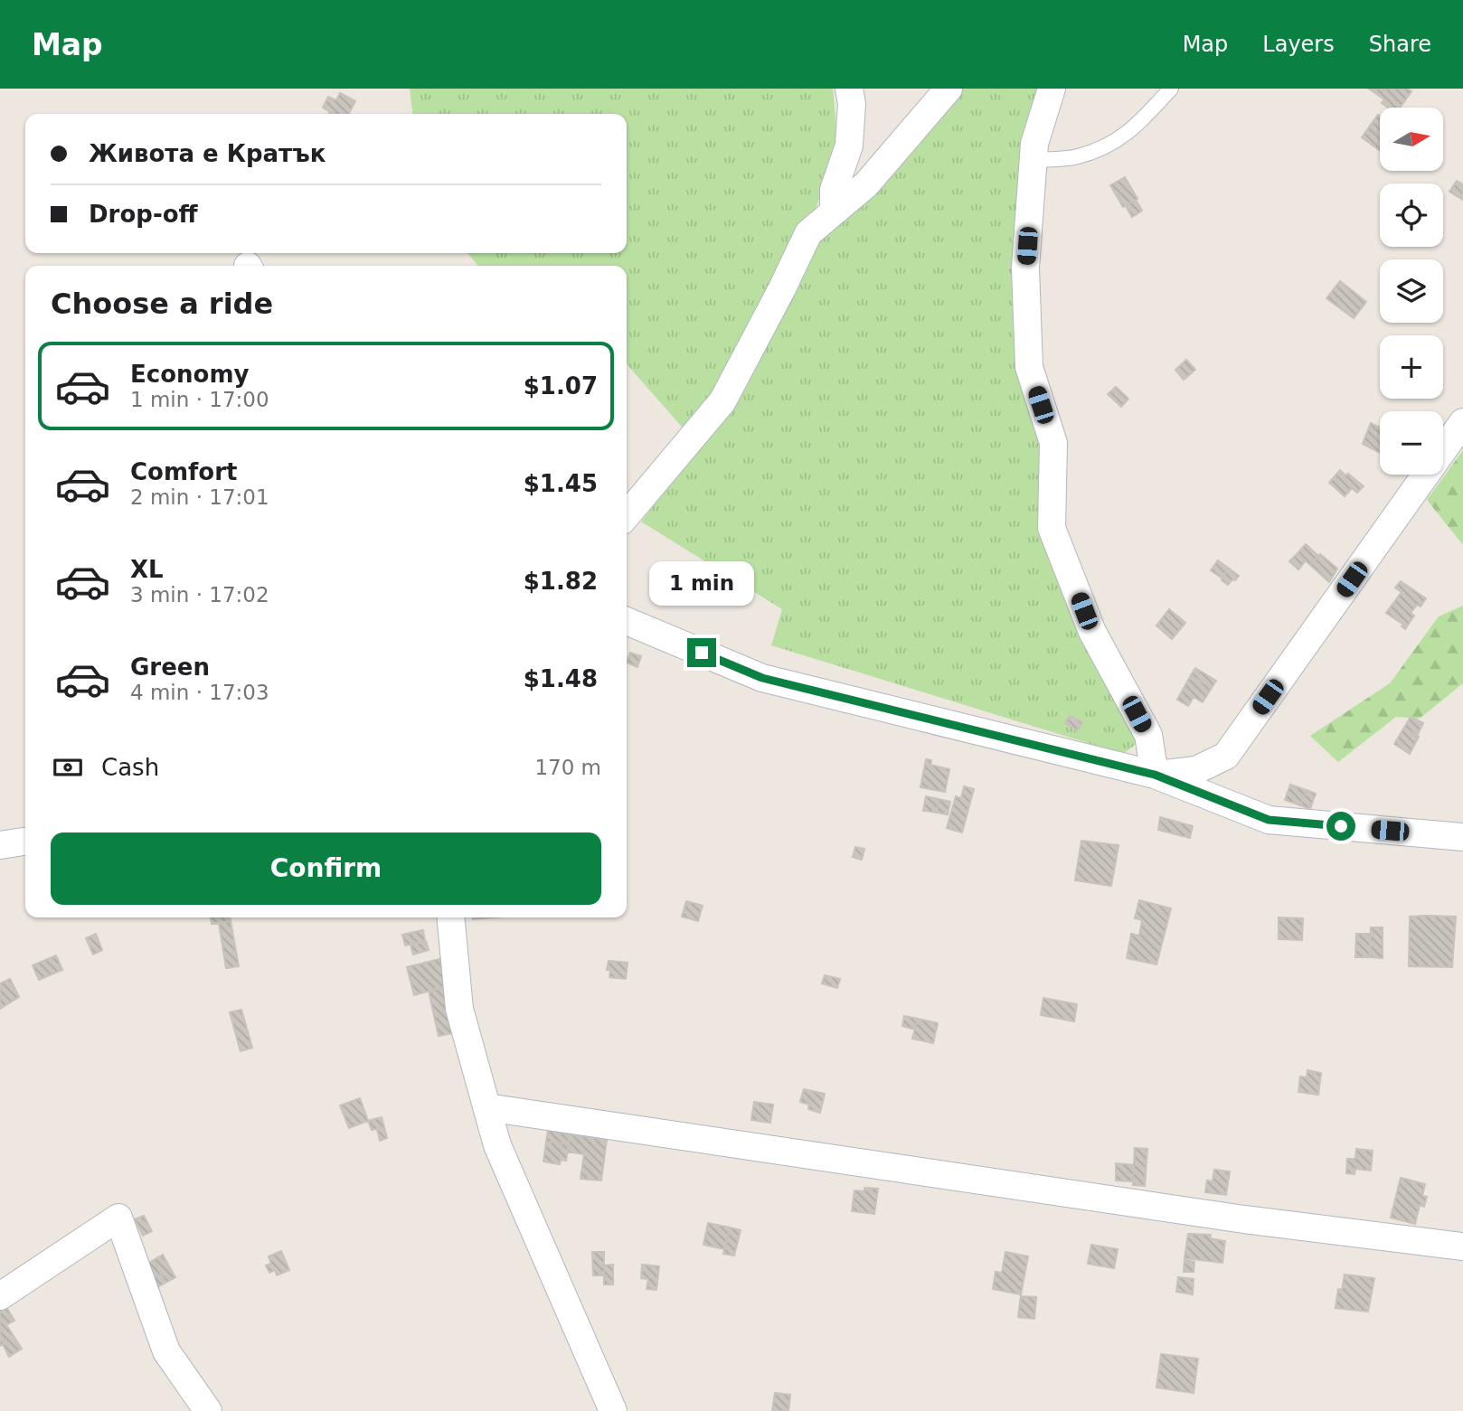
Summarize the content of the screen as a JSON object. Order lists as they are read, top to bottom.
{
  "north": "right",
  "page": {
    "header": "Map",
    "nav": ["Map", "Layers", "Share"],
    "map_buttons": ["+", "−"],
    "banner": ["Живота е Кратък", "Drop-off"],
    "heading": "Choose a ride",
    "list": [
      {
        "name": "Economy",
        "note": "1 min · 17:00",
        "value": "$1.07"
      },
      {
        "name": "Comfort",
        "note": "2 min · 17:01",
        "value": "$1.45"
      },
      {
        "name": "XL",
        "note": "3 min · 17:02",
        "value": "$1.82"
      },
      {
        "name": "Green",
        "note": "4 min · 17:03",
        "value": "$1.48"
      }
    ],
    "bubble": "1 min",
    "pay": ["Cash", "170 m"],
    "buttons": "Confirm"
  }
}
